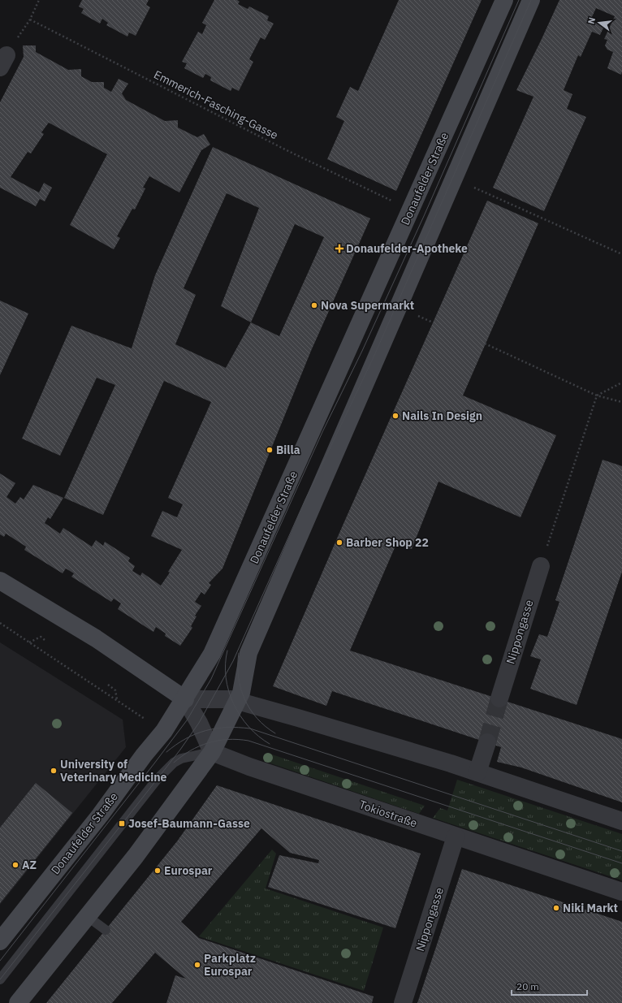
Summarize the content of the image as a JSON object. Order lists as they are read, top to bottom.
{
  "streets": {
    "main road": ["Donaufelder Straße"],
    "street": ["Nippongasse", "Tokiostraße"],
    "path": ["Emmerich-Fasching-Gasse"]
  },
  "crossings": [
    ["Donaufelder Straße", "Tokiostraße"],
    ["Nippongasse", "Tokiostraße"]
  ],
  "places": {
    "health": ["Donaufelder-Apotheke"],
    "other": [
      "Nova Supermarkt",
      "Nails In Design",
      "Billa",
      "Barber Shop 22",
      "University of Veterinary Medicine",
      "AZ",
      "Eurospar",
      "Niki Markt",
      "Parkplatz Eurospar"
    ],
    "transit": ["Josef-Baumann-Gasse"]
  },
  "scale_bar": "20 m",
  "north": "left"
}
